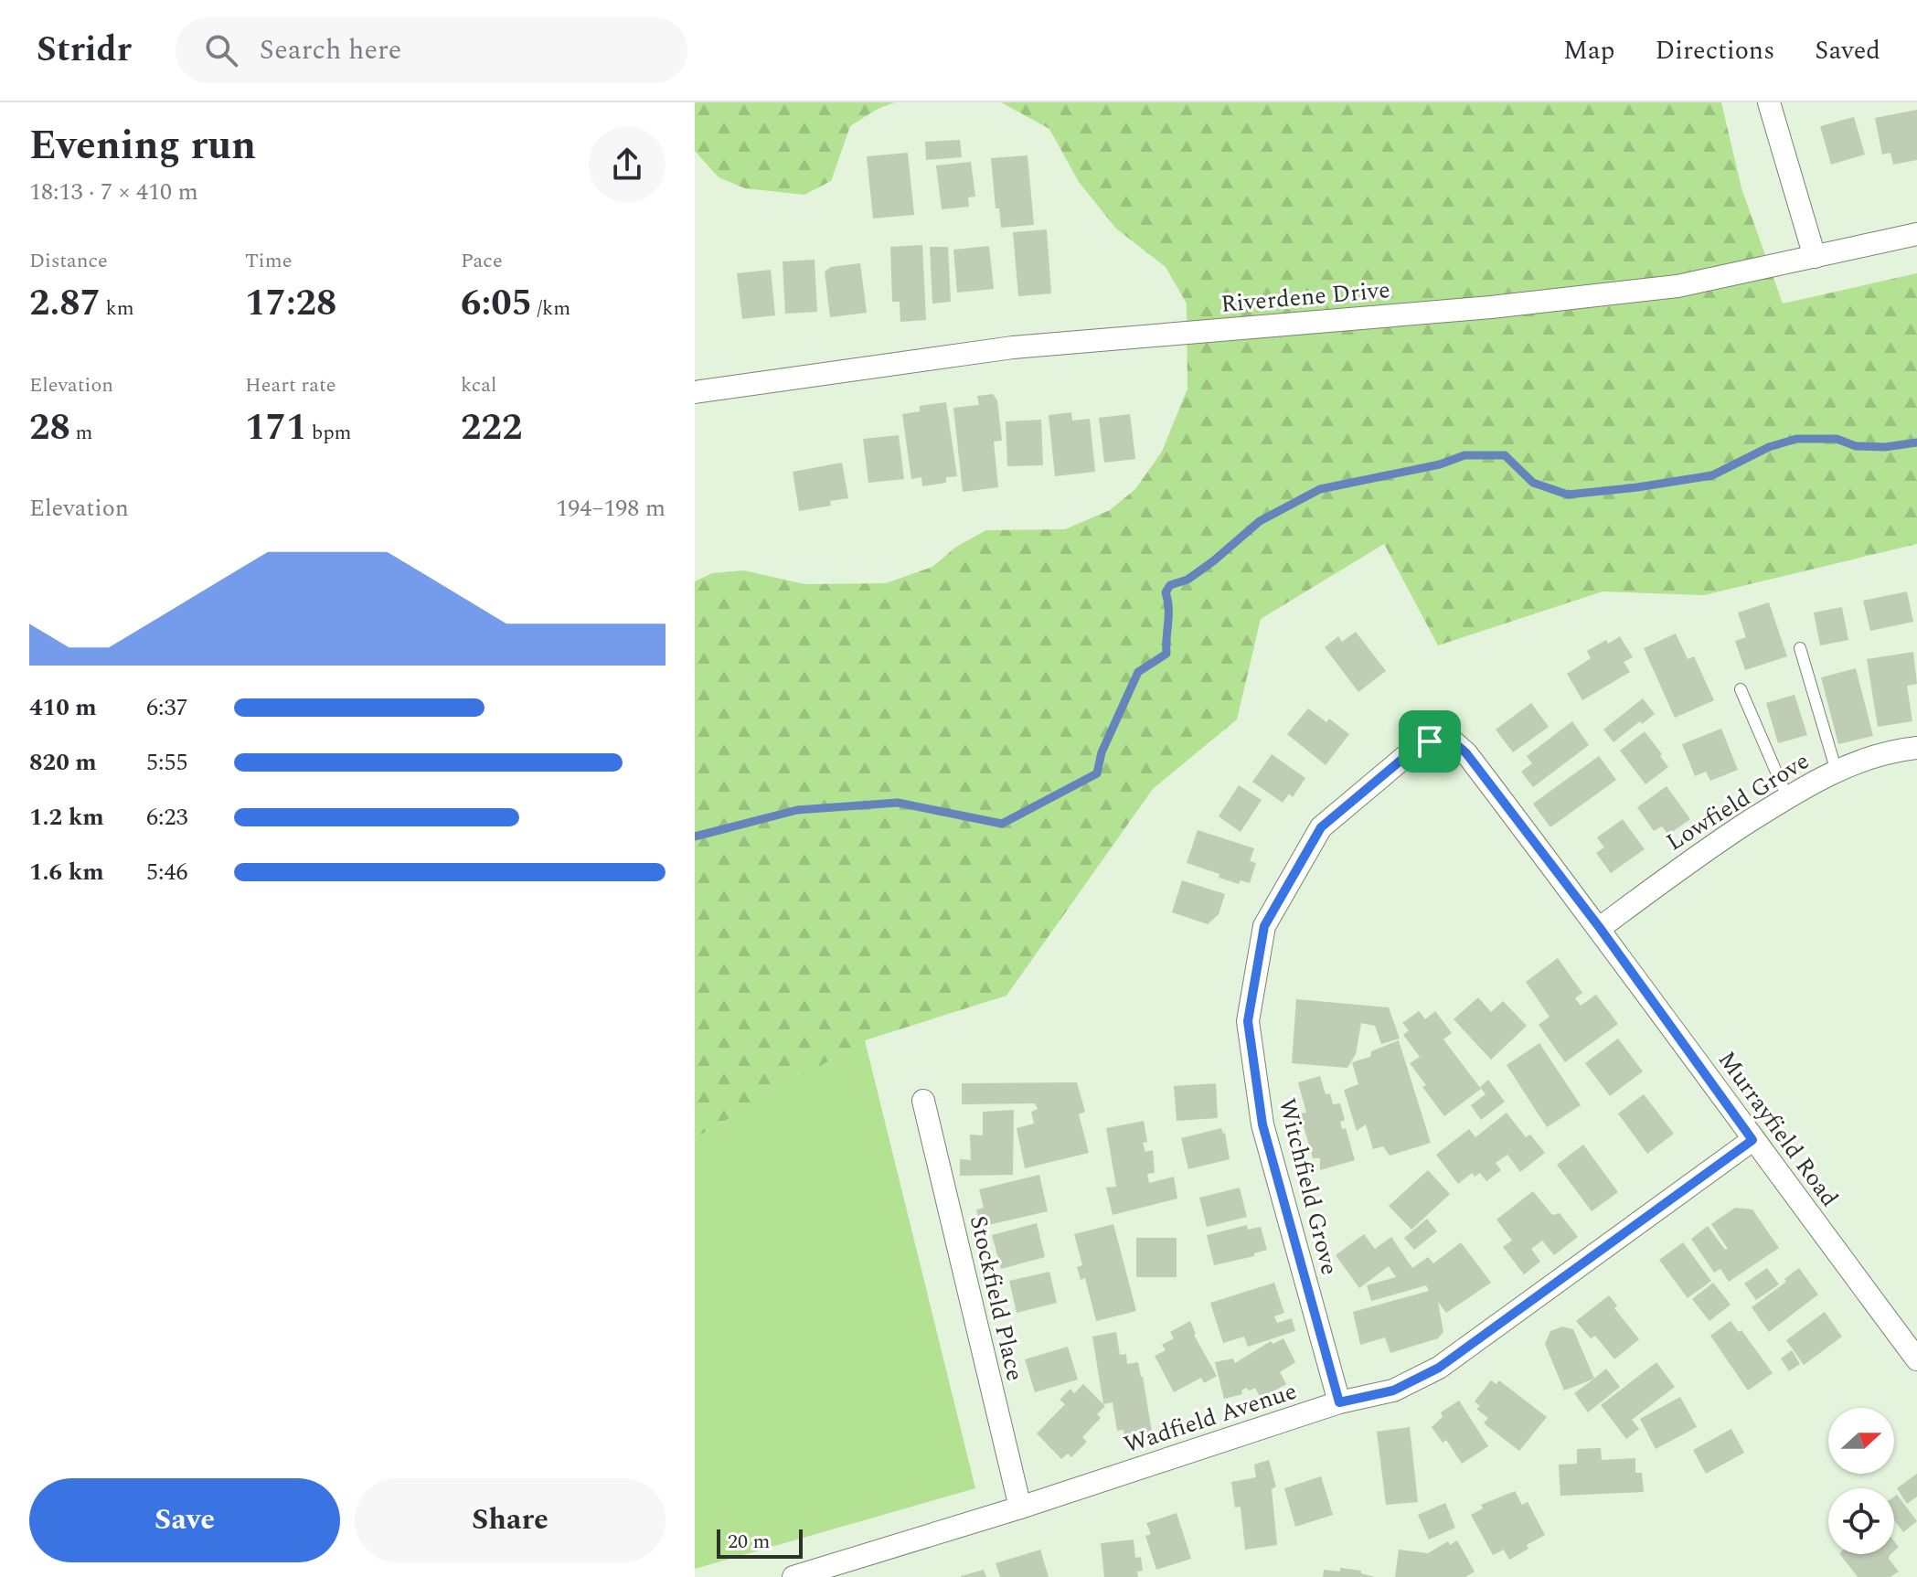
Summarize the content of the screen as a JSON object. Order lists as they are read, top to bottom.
{
  "streets": {
    "street": [
      "Riverdene Drive",
      "Lowfield Grove",
      "Murrayfield Road",
      "Witchfield Grove",
      "Stockfield Place",
      "Wadfield Avenue"
    ]
  },
  "crossings": [
    ["Lowfield Grove", "Murrayfield Road"],
    ["Lowfield Grove", "Witchfield Grove"],
    ["Murrayfield Road", "Witchfield Grove"],
    ["Murrayfield Road", "Wadfield Avenue"],
    ["Witchfield Grove", "Wadfield Avenue"],
    ["Stockfield Place", "Wadfield Avenue"]
  ],
  "scale_bar": "20 m",
  "north": "right",
  "page": {
    "header": "Stridr",
    "search": "Search here",
    "nav": ["Map", "Directions", "Saved"],
    "heading": ["Evening run", "18:13 · 7 × 410 m"],
    "stats": [
      ["Distance", "2.87 km"],
      ["Time", "17:28"],
      ["Pace", "6:05 /km"],
      ["Elevation", "28 m"],
      ["Heart rate", "171 bpm"],
      ["kcal", "222"]
    ],
    "chart": ["Elevation", "194–198 m"],
    "list": [
      {
        "name": "410 m",
        "note": "6:37"
      },
      {
        "name": "820 m",
        "note": "5:55"
      },
      {
        "name": "1.2 km",
        "note": "6:23"
      },
      {
        "name": "1.6 km",
        "note": "5:46"
      }
    ],
    "buttons": ["Save", "Share"],
    "scale": "20 m"
  }
}
